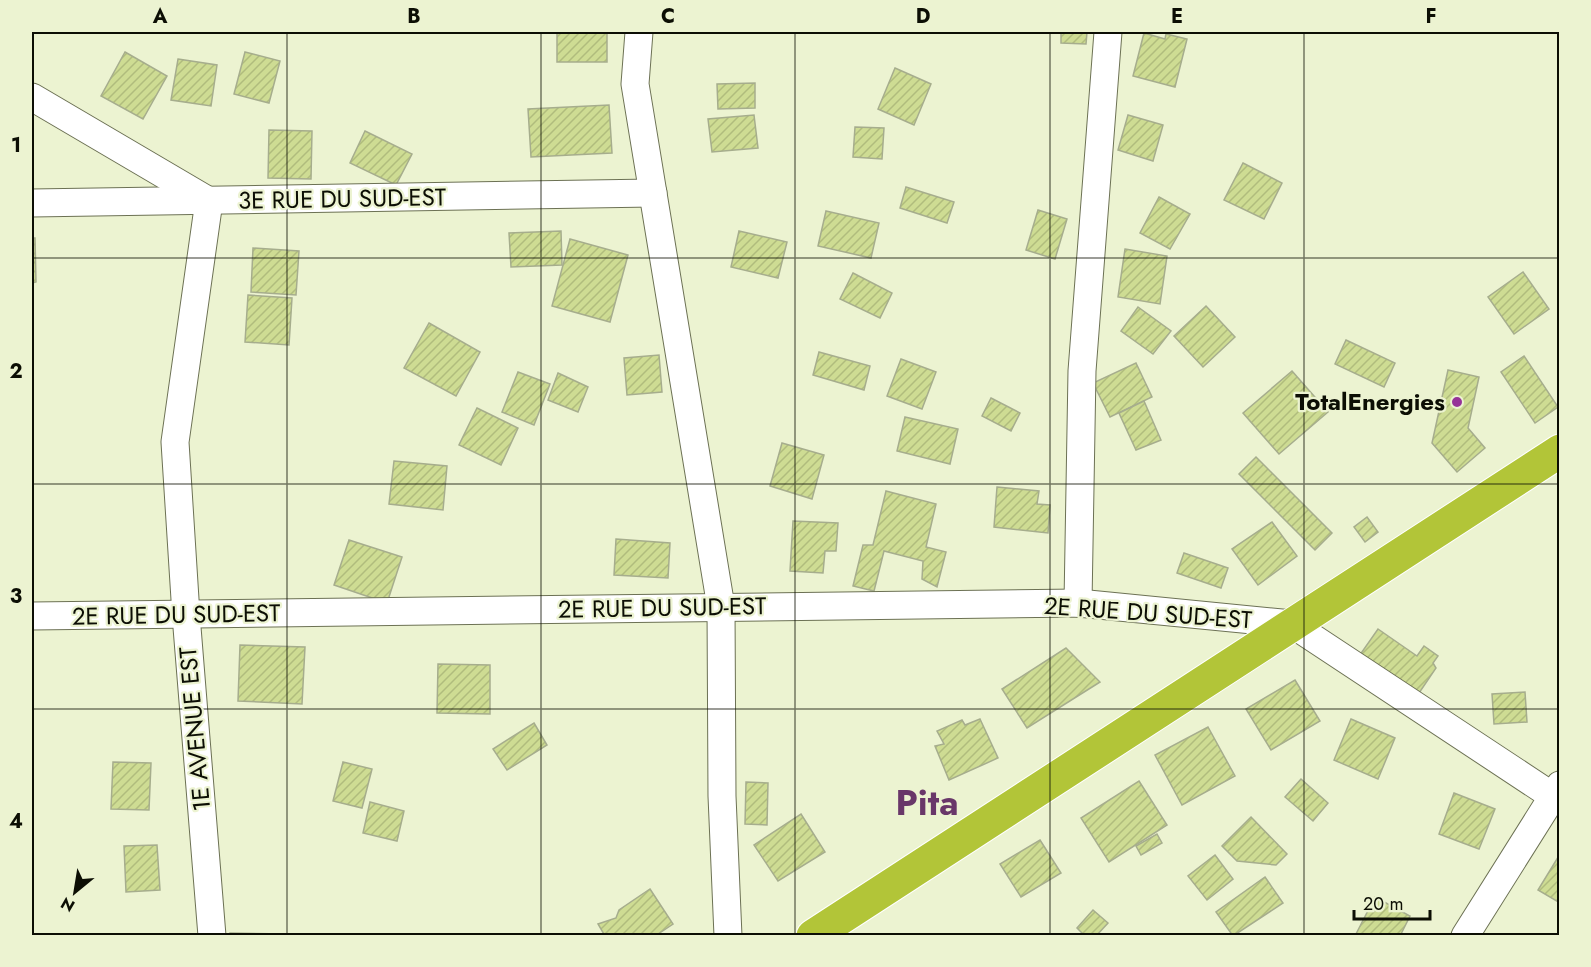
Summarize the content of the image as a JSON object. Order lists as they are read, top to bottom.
{
  "streets": {
    "street": ["3E RUE DU SUD-EST", "2E RUE DU SUD-EST", "1E AVENUE EST"]
  },
  "crossings": [
    ["3E RUE DU SUD-EST", "1E AVENUE EST"],
    ["2E RUE DU SUD-EST", "1E AVENUE EST"]
  ],
  "districts": ["Pita"],
  "places": ["TotalEnergies"],
  "scale_bar": "20 m",
  "north": "bottom left",
  "grid": {
    "columns": [
      "A",
      "B",
      "C",
      "D",
      "E",
      "F"
    ],
    "rows": [
      "1",
      "2",
      "3",
      "4"
    ]
  }
}
